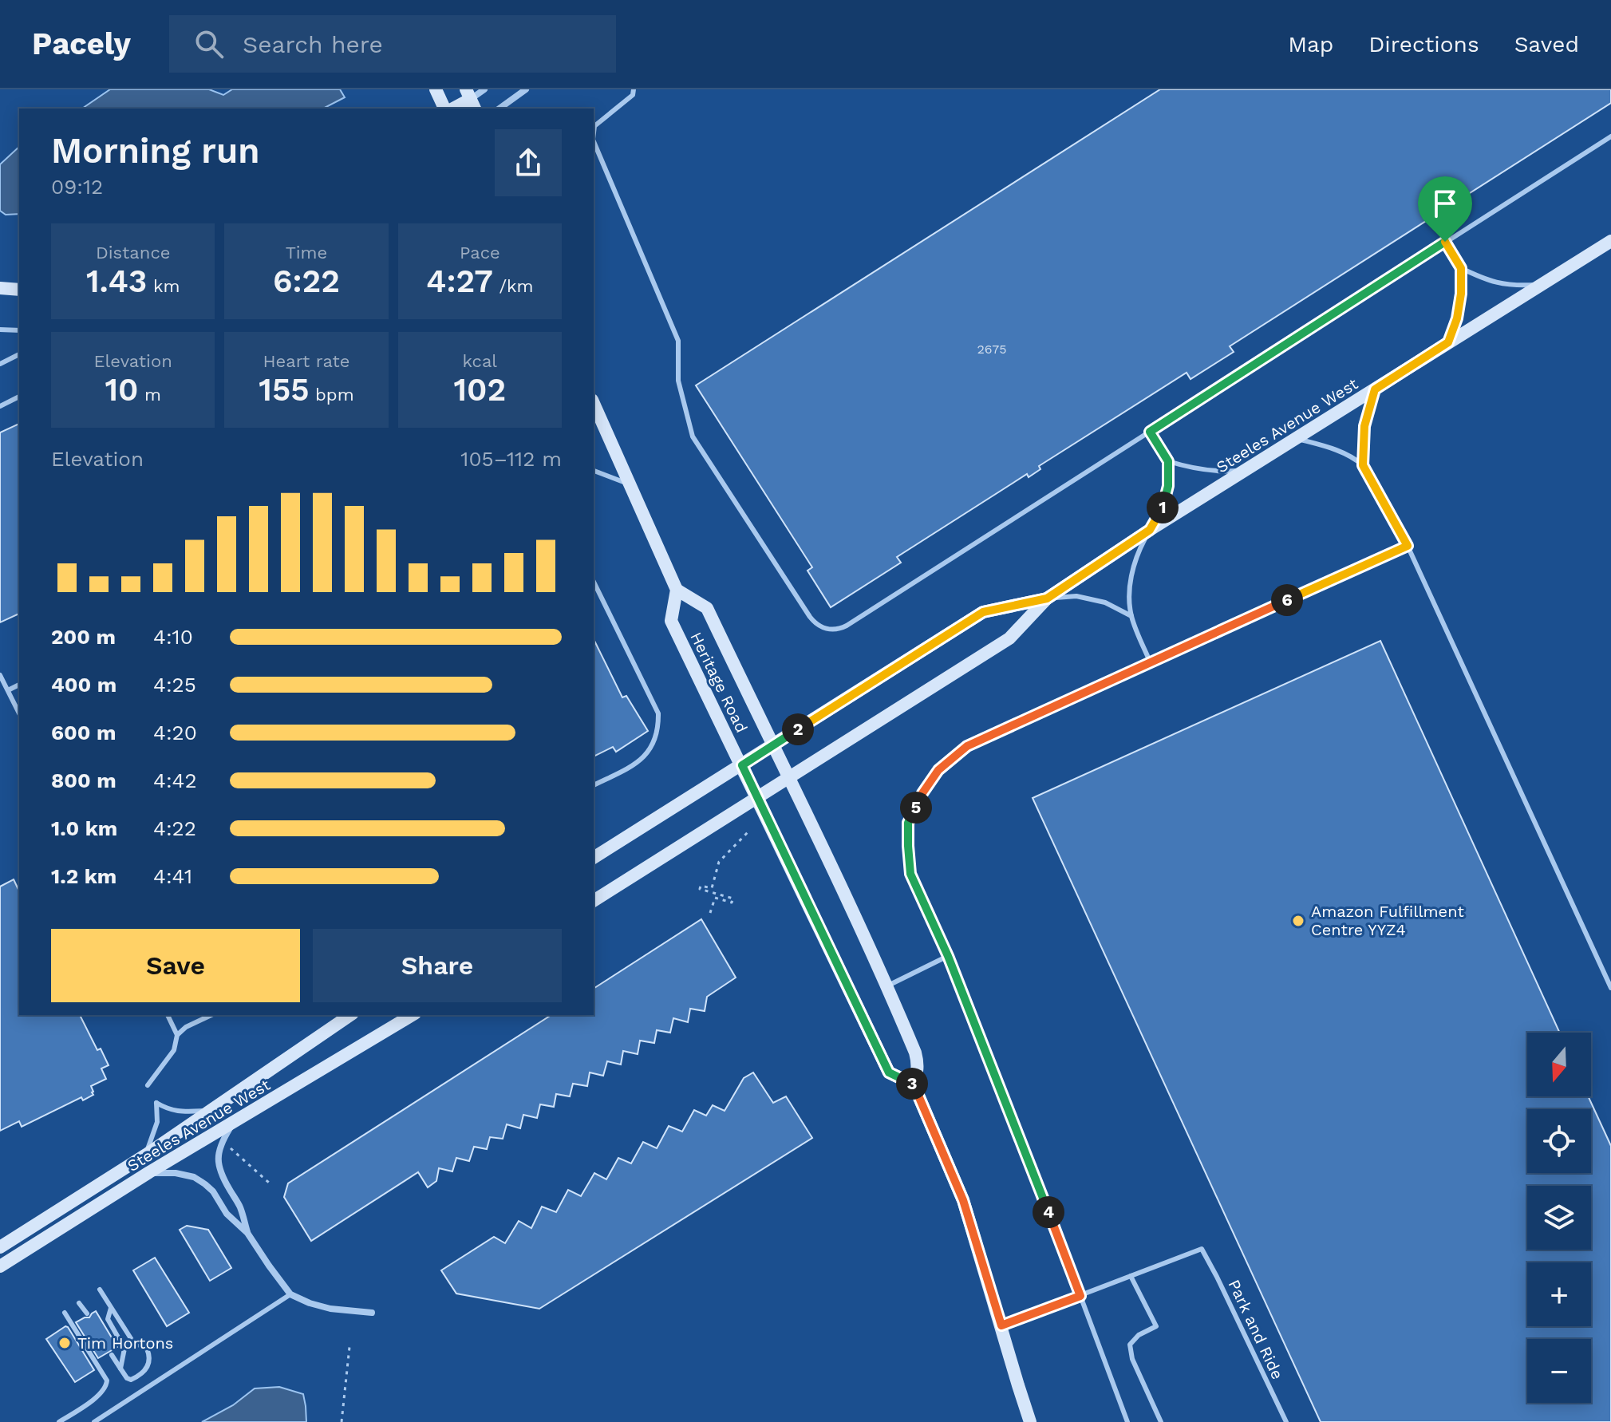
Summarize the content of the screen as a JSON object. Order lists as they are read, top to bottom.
{
  "streets": {
    "main road": ["Steeles Avenue West", "Heritage Road"],
    "lane": ["Park and Ride"]
  },
  "crossings": [
    ["Steeles Avenue West", "Heritage Road"]
  ],
  "places": ["Amazon Fulfillment Centre YYZ4", "Tim Hortons"],
  "house_numbers": ["2675"],
  "north": "bottom",
  "page": {
    "header": "Pacely",
    "search": "Search here",
    "nav": ["Map", "Directions", "Saved"],
    "heading": ["Morning run", "09:12"],
    "stats": [
      ["Distance", "1.43 km"],
      ["Time", "6:22"],
      ["Pace", "4:27 /km"],
      ["Elevation", "10 m"],
      ["Heart rate", "155 bpm"],
      ["kcal", "102"]
    ],
    "chart": ["Elevation", "105–112 m"],
    "pins": [
      "1",
      "6",
      "2",
      "5",
      "3",
      "4"
    ],
    "list": [
      {
        "name": "200 m",
        "note": "4:10"
      },
      {
        "name": "400 m",
        "note": "4:25"
      },
      {
        "name": "600 m",
        "note": "4:20"
      },
      {
        "name": "800 m",
        "note": "4:42"
      },
      {
        "name": "1.0 km",
        "note": "4:22"
      },
      {
        "name": "1.2 km",
        "note": "4:41"
      }
    ],
    "buttons": ["Save", "Share"],
    "map_buttons": ["+", "−"]
  }
}
